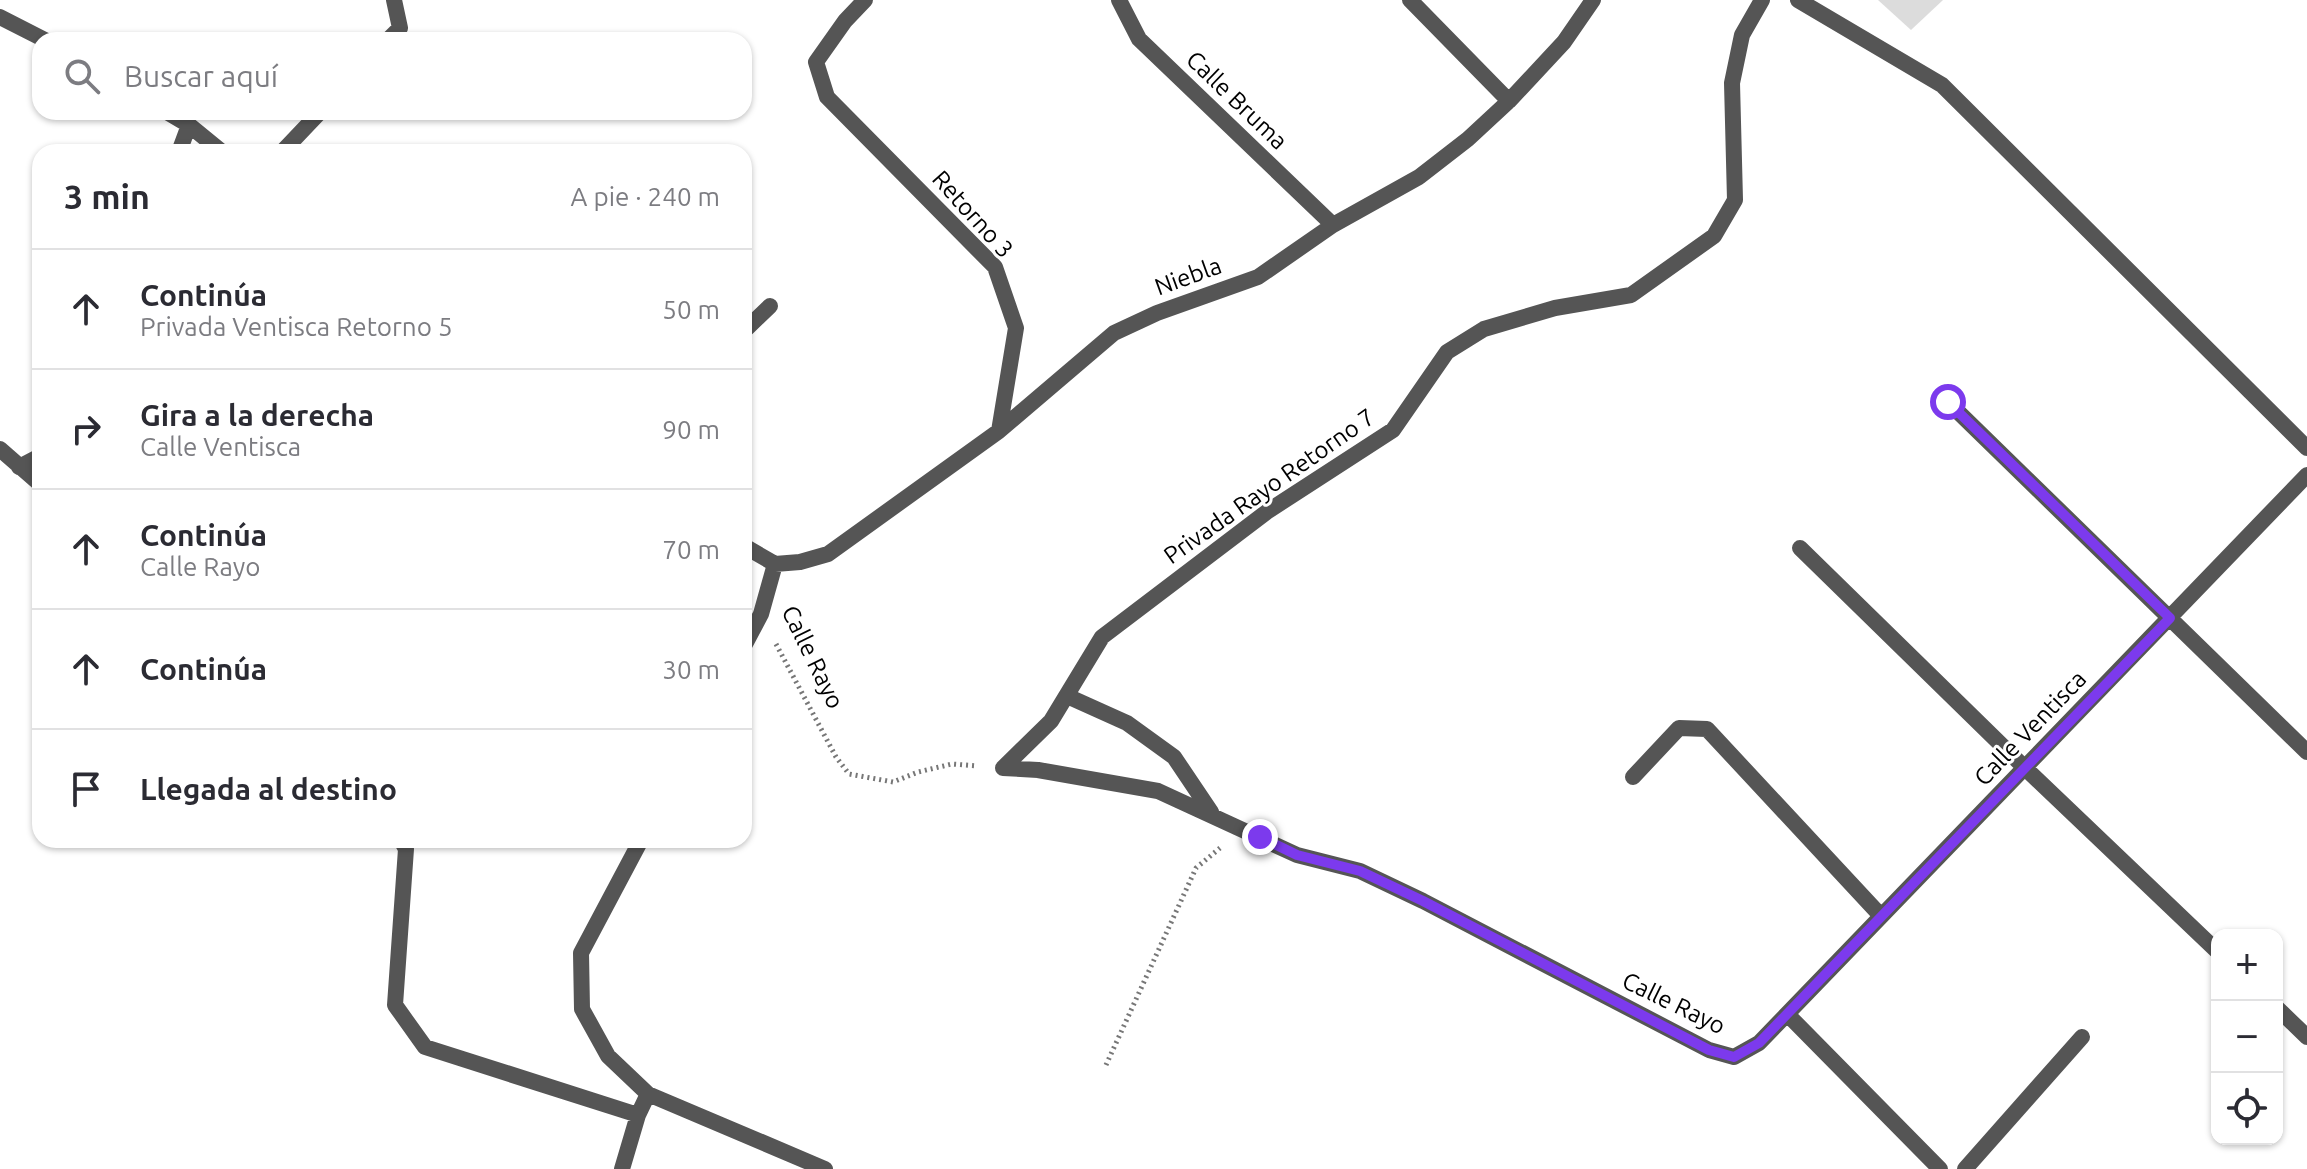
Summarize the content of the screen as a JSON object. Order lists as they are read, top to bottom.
{
  "streets": {
    "street": [
      "Calle Bruma",
      "Retorno 3",
      "Niebla",
      "Privada Rayo Retorno 7",
      "Calle Rayo",
      "Calle Ventisca"
    ]
  },
  "crossings": [
    ["Calle Bruma", "Niebla"],
    ["Retorno 3", "Niebla"],
    ["Niebla", "Calle Rayo"],
    ["Privada Rayo Retorno 7", "Calle Rayo"],
    ["Calle Rayo", "Calle Ventisca"]
  ],
  "page": {
    "search": "Buscar aquí",
    "heading": ["3 min", "A pie · 240 m"],
    "list": [
      ["Continúa", "Privada Ventisca Retorno 5", "50 m"],
      ["Gira a la derecha", "Calle Ventisca", "90 m"],
      ["Continúa", "Calle Rayo", "70 m"],
      ["Continúa", "30 m"],
      "Llegada al destino"
    ],
    "map_buttons": ["+", "−"]
  }
}
